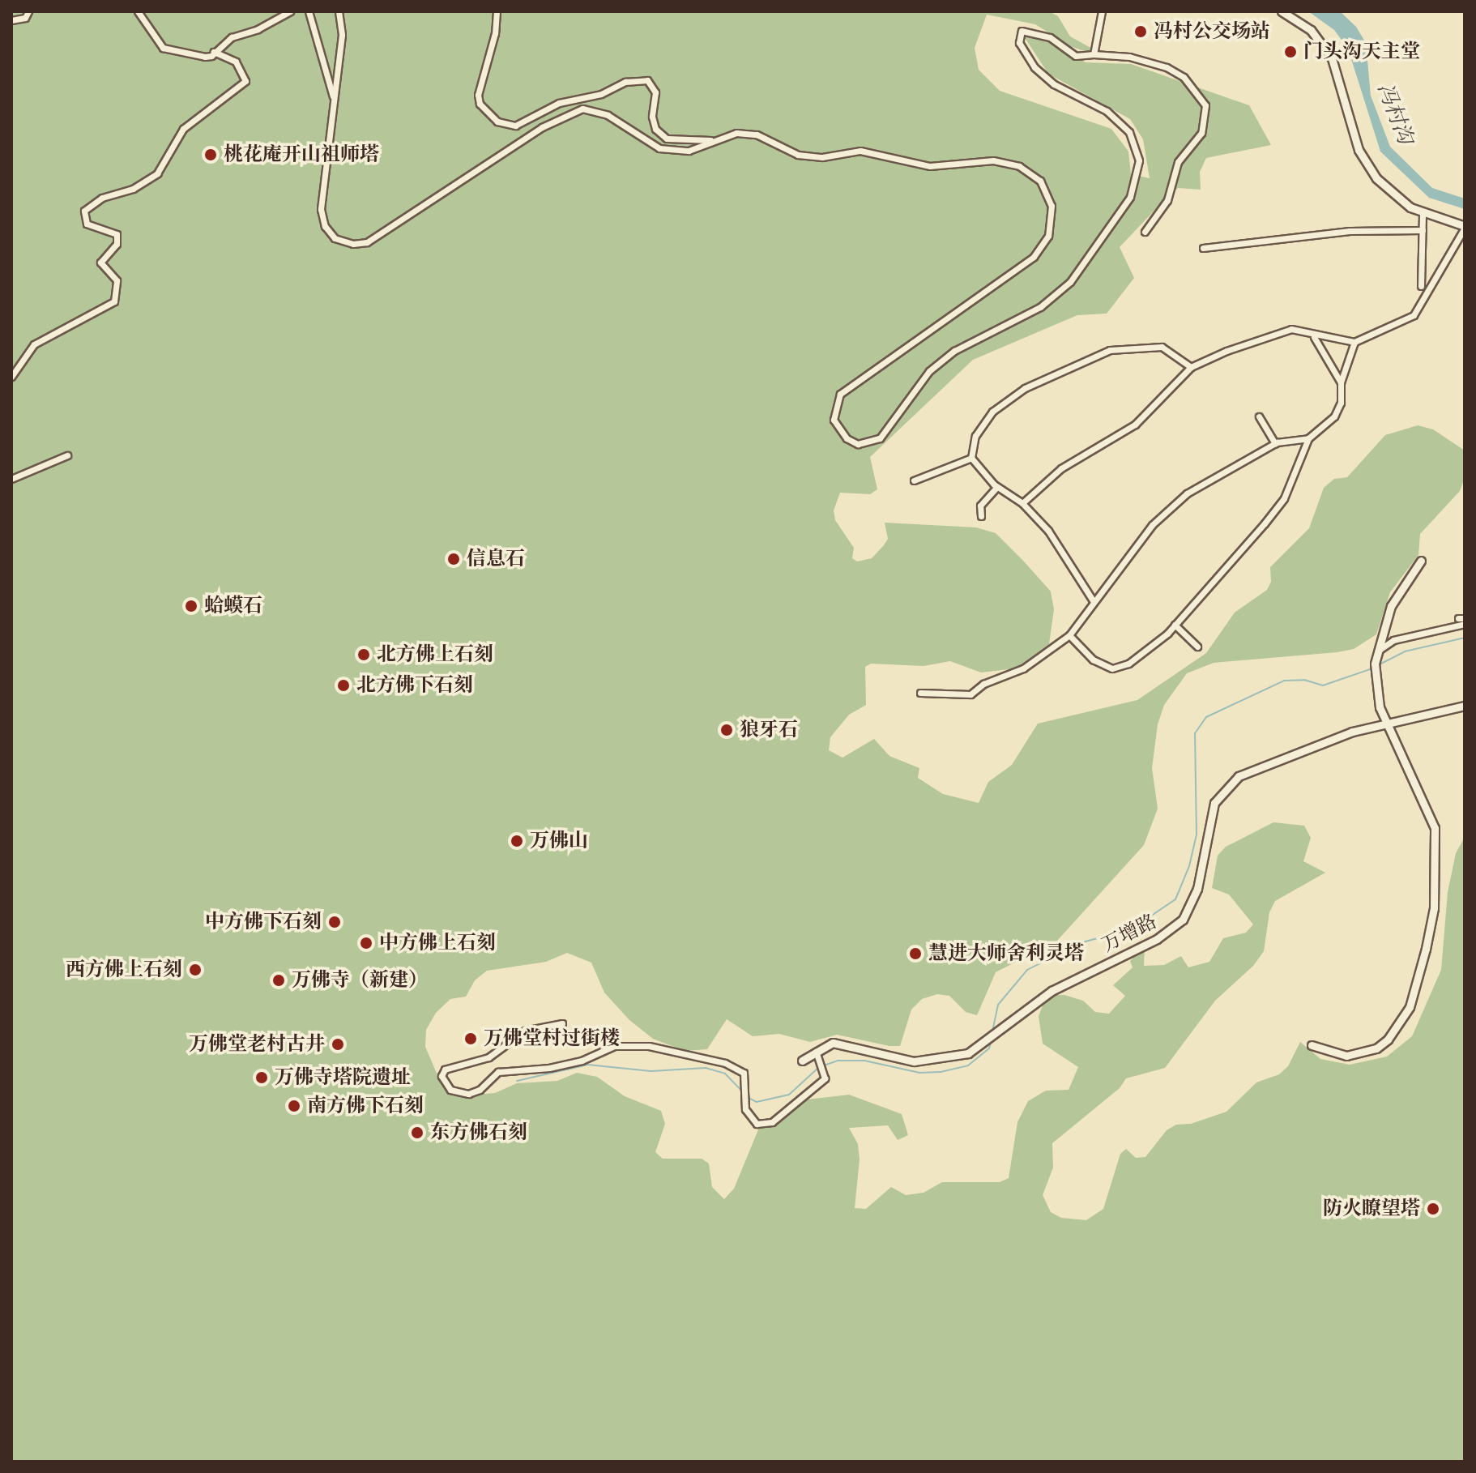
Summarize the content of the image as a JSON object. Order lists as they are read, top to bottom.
{
  "streets": {
    "street": ["万增路"]
  },
  "water": ["冯村沟"],
  "places": [
    "冯村公交场站",
    "门头沟天主堂",
    "桃花庵开山祖师塔",
    "信息石",
    "蛤蟆石",
    "北方佛上石刻",
    "北方佛下石刻",
    "狼牙石",
    "万佛山",
    "中方佛下石刻",
    "中方佛上石刻",
    "慧进大师舍利灵塔",
    "西方佛上石刻",
    "万佛寺（新建）",
    "万佛堂村过街楼",
    "万佛堂老村古井",
    "万佛寺塔院遗址",
    "南方佛下石刻",
    "东方佛石刻",
    "防火瞭望塔"
  ]
}
